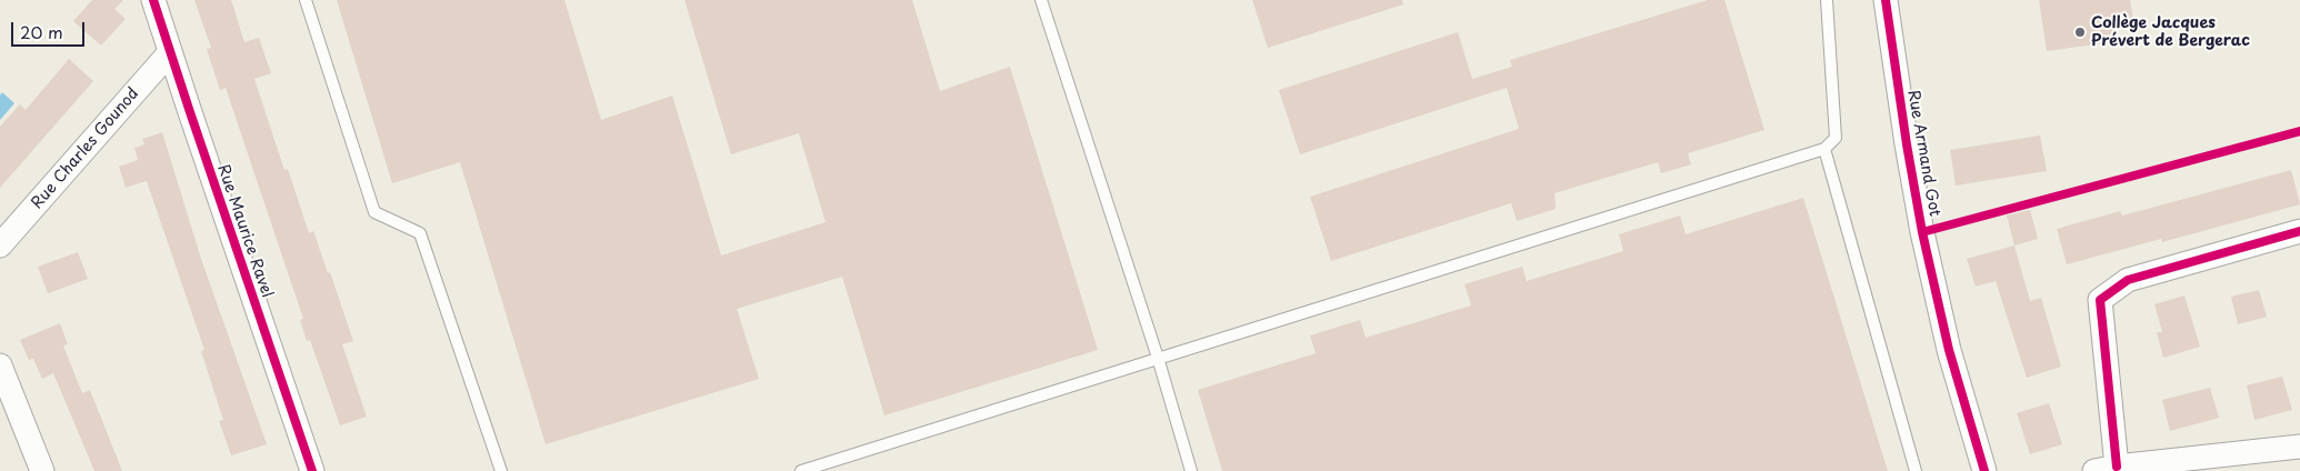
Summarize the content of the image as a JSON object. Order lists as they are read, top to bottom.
{
  "streets": {
    "street": ["Rue Charles Gounod", "Rue Armand Got", "Rue Maurice Ravel"]
  },
  "crossings": [
    ["Rue Charles Gounod", "Rue Maurice Ravel"]
  ],
  "places": ["Collège Jacques Prévert de Bergerac"],
  "scale_bar": "20 m"
}
